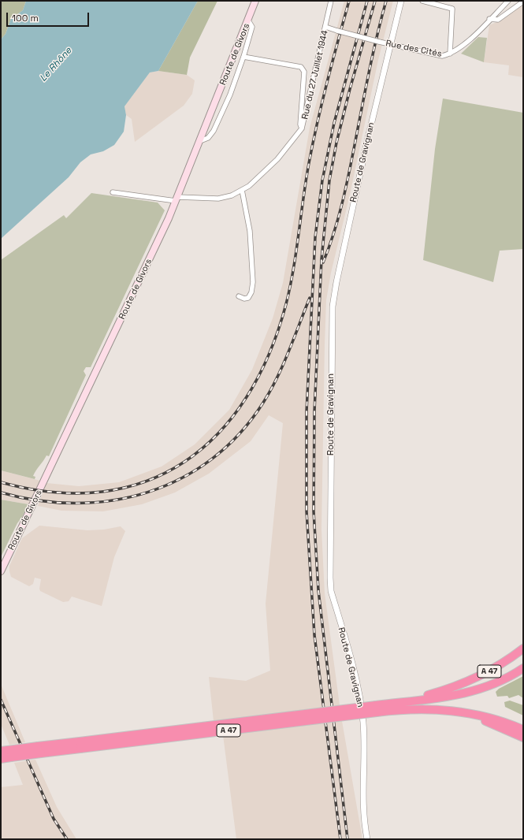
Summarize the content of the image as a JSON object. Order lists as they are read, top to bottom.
{
  "streets": {
    "highway": ["A 47"],
    "main road": ["Route de Givors"],
    "street": ["Rue des Cités", "Rue du 27 Juillet 1944", "Route de Gravignan"]
  },
  "crossings": [
    ["Rue des Cités", "Rue du 27 Juillet 1944"],
    ["Rue des Cités", "Route de Gravignan"],
    ["Route de Givors", "Rue du 27 Juillet 1944"]
  ],
  "water": ["Le Rhône"],
  "scale_bar": "100 m"
}
